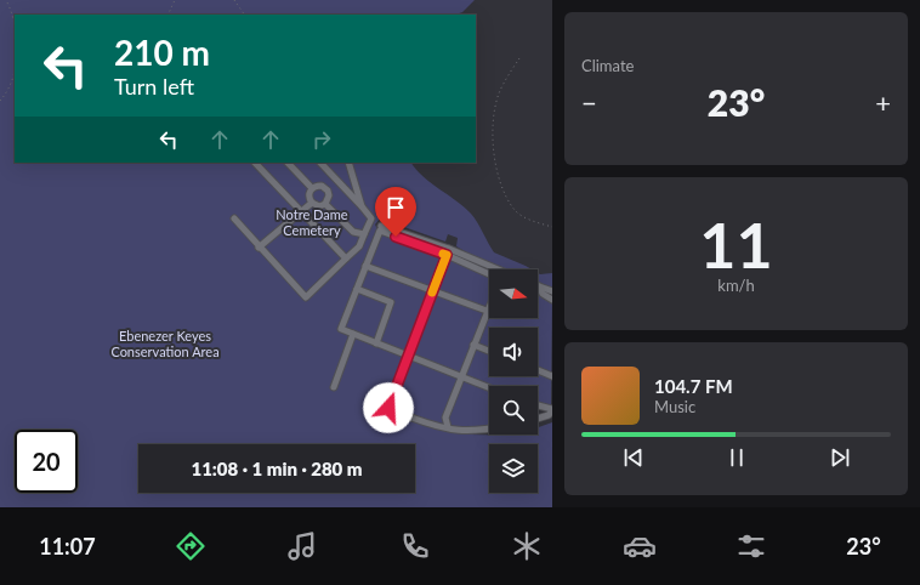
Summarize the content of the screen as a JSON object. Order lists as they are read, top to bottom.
{
  "parks": ["Notre Dame Cemetery", "Ebenezer Keyes Conservation Area"],
  "north": "right",
  "page": {
    "tile": [
      "Climate",
      ["11", "km/h"]
    ],
    "turn": ["210 m", "Turn left"],
    "heat": ["−", "23°", "+"],
    "song": ["104.7 FM", "Music"],
    "limit": "20",
    "trip": "11:08 · 1 min · 280 m",
    "tabs": ["11:07", "23°"]
  }
}
